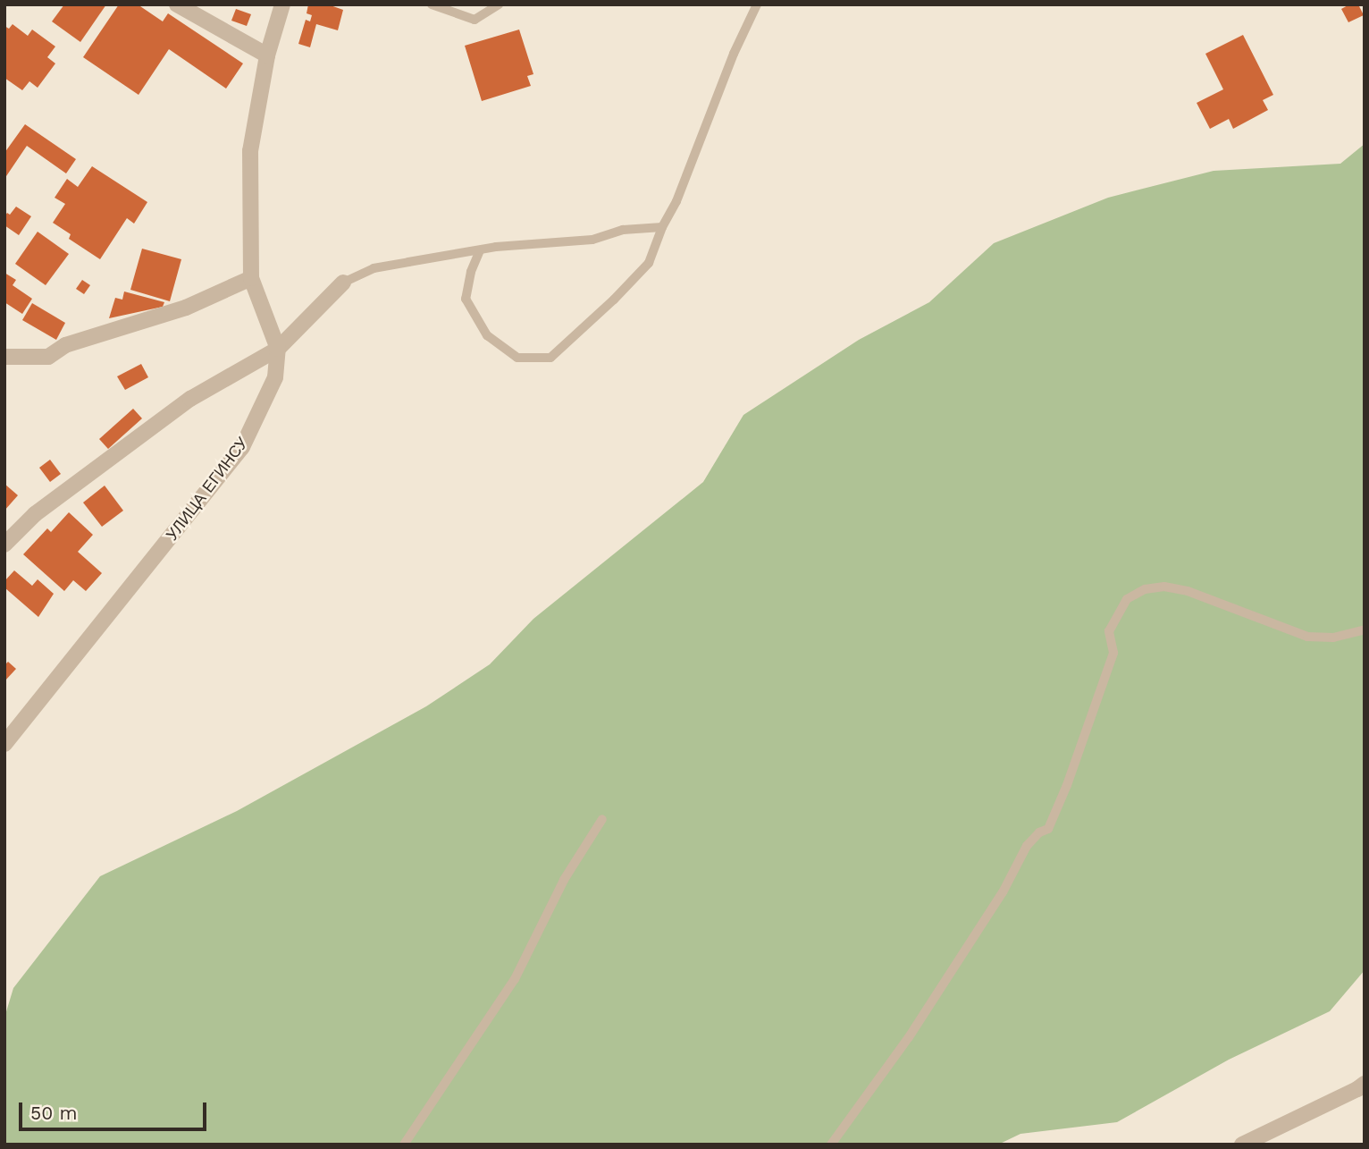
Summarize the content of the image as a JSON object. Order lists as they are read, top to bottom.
{
  "streets": {
    "street": ["УЛИЦА ЕГИНСУ"]
  },
  "scale_bar": "50 m"
}
